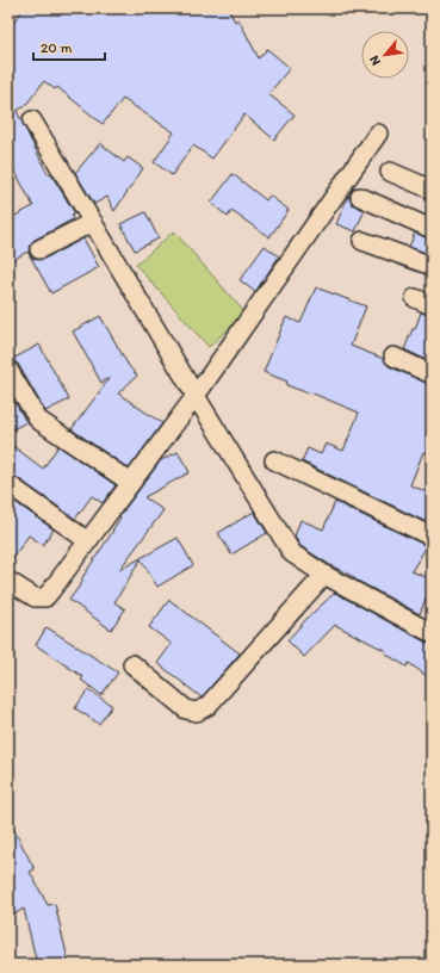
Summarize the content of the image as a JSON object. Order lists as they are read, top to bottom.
{
  "scale_bar": "20 m",
  "north": "bottom left"
}
